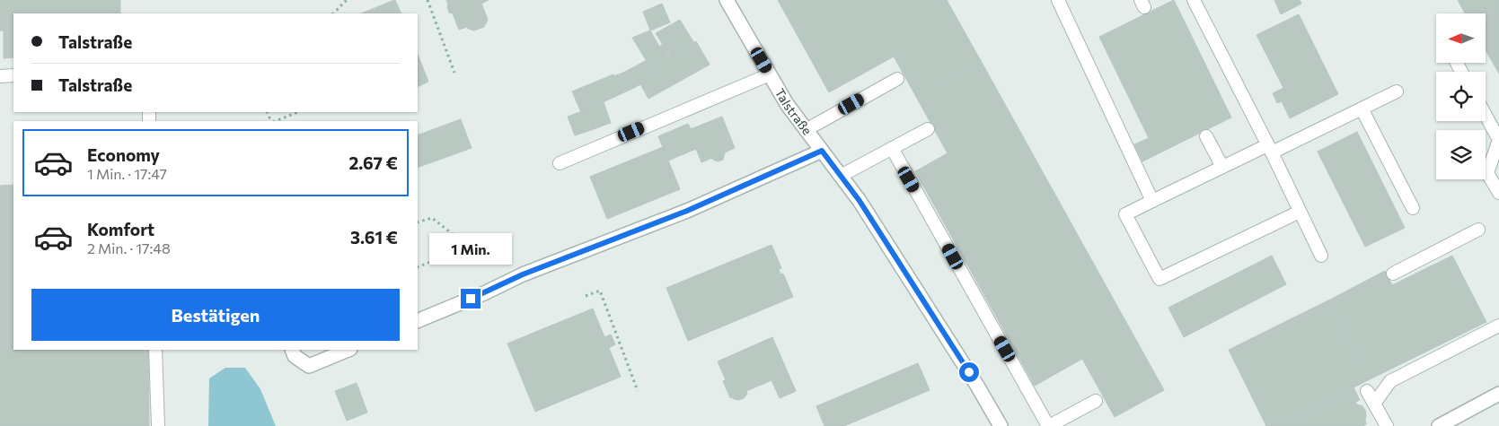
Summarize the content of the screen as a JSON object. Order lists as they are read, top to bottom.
{
  "streets": {
    "street": ["Talstraße"]
  },
  "north": "left",
  "page": {
    "banner": ["Talstraße", "Talstraße"],
    "list": [
      {
        "name": "Economy",
        "note": "1 Min. · 17:47",
        "value": "2.67 €"
      },
      {
        "name": "Komfort",
        "note": "2 Min. · 17:48",
        "value": "3.61 €"
      }
    ],
    "bubble": "1 Min.",
    "buttons": "Bestätigen"
  }
}
